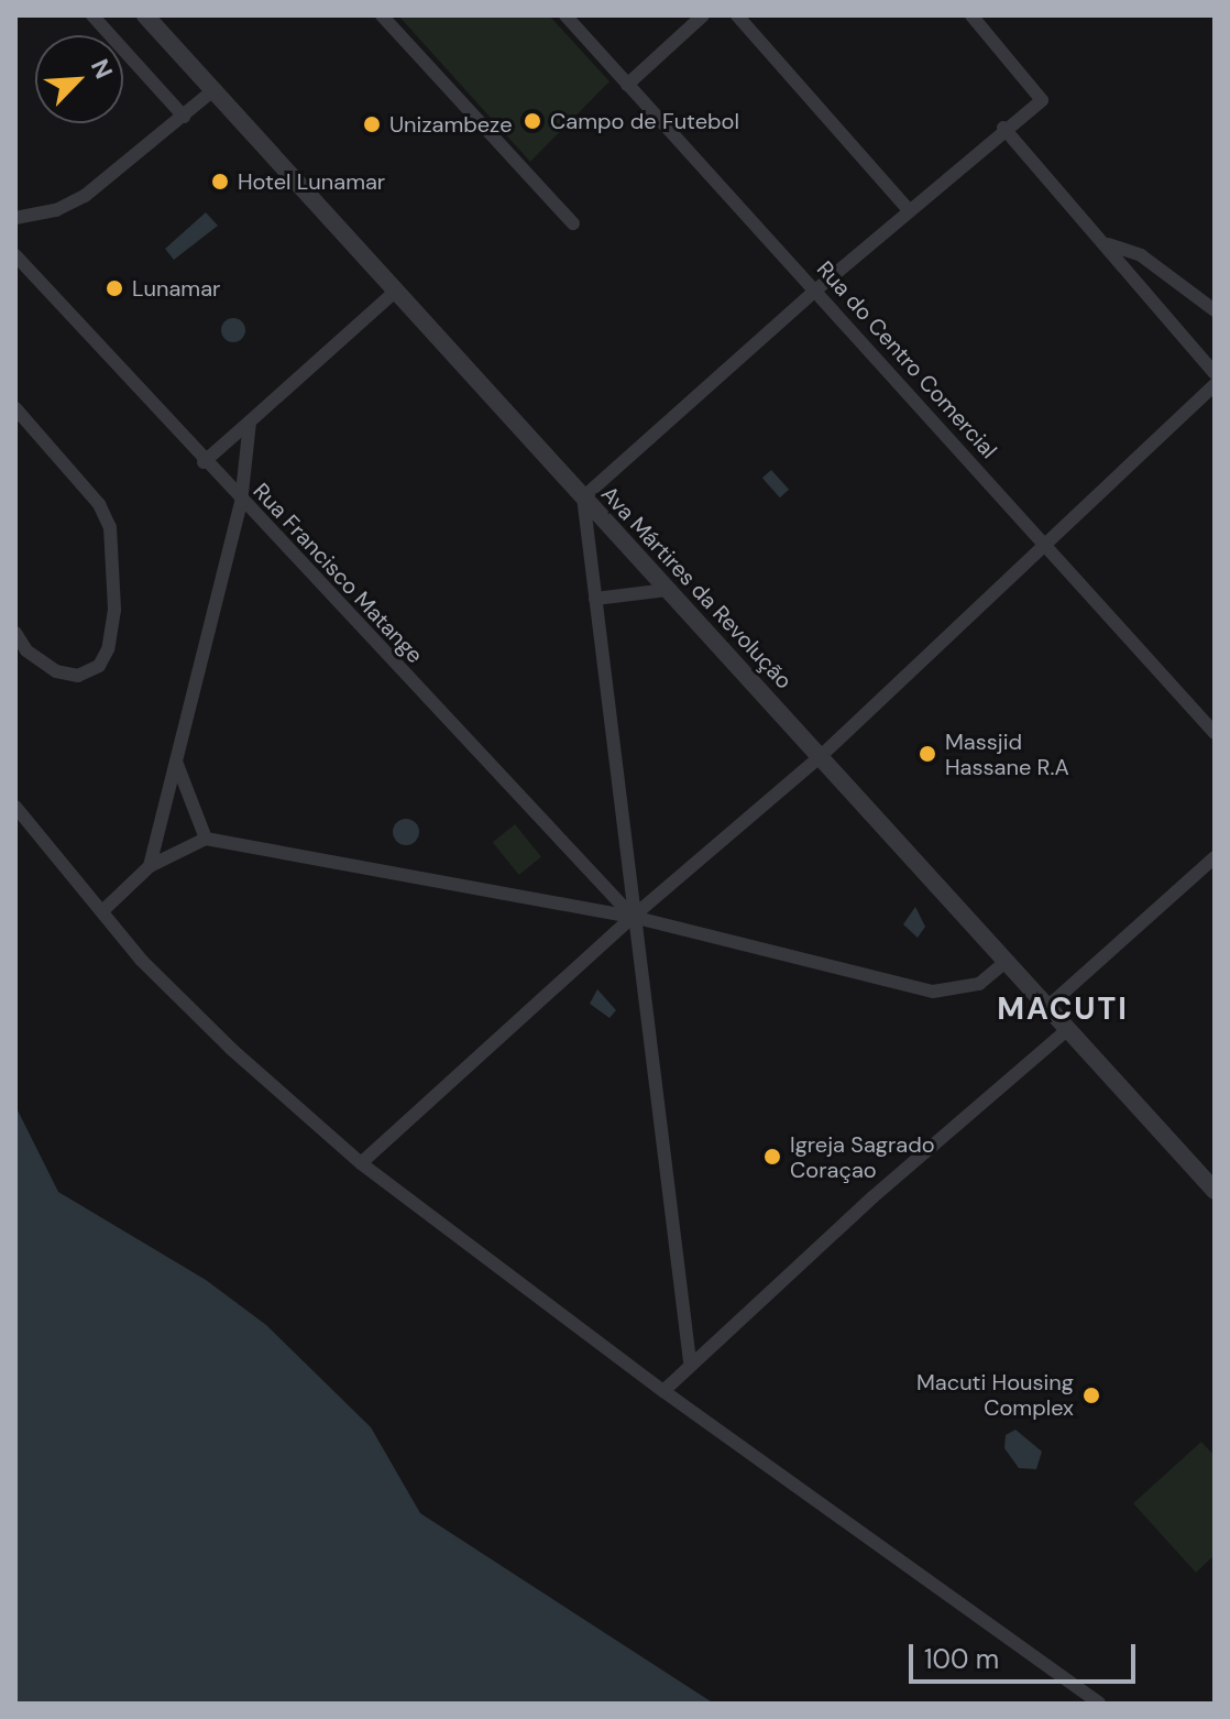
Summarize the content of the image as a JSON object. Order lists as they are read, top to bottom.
{
  "streets": {
    "street": ["Rua do Centro Comercial", "Rua Francisco Matange", "Ava Mártires da Revolução"]
  },
  "districts": ["MACUTI"],
  "places": [
    "Campo de Futebol",
    "Unizambeze",
    "Hotel Lunamar",
    "Lunamar",
    "Massjid Hassane R.A",
    "Igreja Sagrado Coraçao",
    "Macuti Housing Complex"
  ],
  "scale_bar": "100 m",
  "north": "top right"
}
